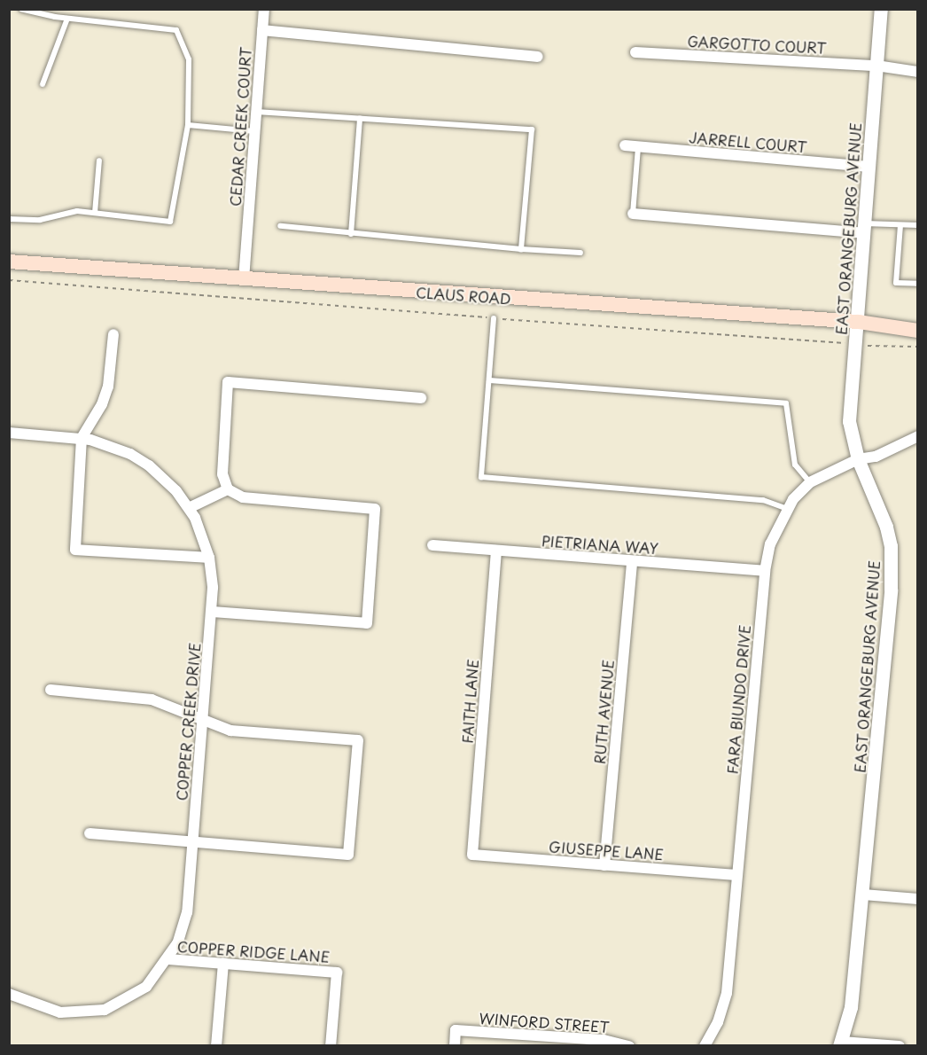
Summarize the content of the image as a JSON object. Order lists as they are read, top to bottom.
{
  "streets": {
    "main road": ["CLAUS ROAD"],
    "street": [
      "GARGOTTO COURT",
      "CEDAR CREEK COURT",
      "JARRELL COURT",
      "EAST ORANGEBURG AVENUE",
      "PIETRIANA WAY",
      "FARA BIUNDO DRIVE",
      "FAITH LANE",
      "RUTH AVENUE",
      "COPPER CREEK DRIVE",
      "GIUSEPPE LANE",
      "COPPER RIDGE LANE",
      "WINFORD STREET"
    ]
  },
  "crossings": [
    ["GARGOTTO COURT", "EAST ORANGEBURG AVENUE"],
    ["CEDAR CREEK COURT", "CLAUS ROAD"],
    ["JARRELL COURT", "EAST ORANGEBURG AVENUE"],
    ["EAST ORANGEBURG AVENUE", "CLAUS ROAD"],
    ["EAST ORANGEBURG AVENUE", "FARA BIUNDO DRIVE"],
    ["PIETRIANA WAY", "FARA BIUNDO DRIVE"],
    ["PIETRIANA WAY", "FAITH LANE"],
    ["PIETRIANA WAY", "RUTH AVENUE"],
    ["FARA BIUNDO DRIVE", "GIUSEPPE LANE"],
    ["FAITH LANE", "GIUSEPPE LANE"],
    ["RUTH AVENUE", "GIUSEPPE LANE"],
    ["COPPER CREEK DRIVE", "COPPER RIDGE LANE"]
  ]
}
